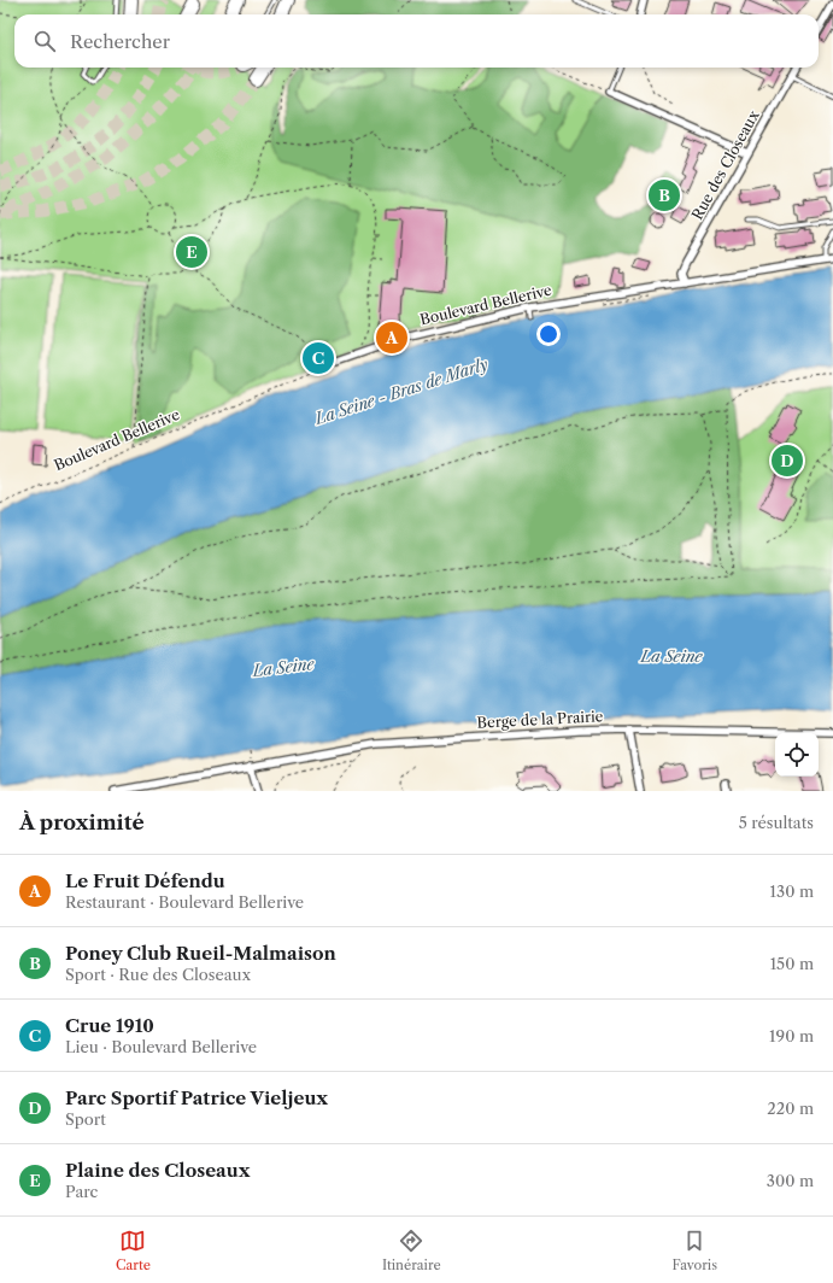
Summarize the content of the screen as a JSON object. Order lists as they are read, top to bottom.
{
  "streets": {
    "street": ["Rue des Closeaux", "Boulevard Bellerive", "Berge de la Prairie"]
  },
  "crossings": [
    ["Rue des Closeaux", "Boulevard Bellerive"]
  ],
  "water": ["La Seine - Bras de Marly", "La Seine"],
  "page": {
    "search": "Rechercher",
    "pins": [
      "B",
      "E",
      "A",
      "C",
      "D"
    ],
    "heading": ["À proximité", "5 résultats"],
    "list": [
      {
        "mark": "A",
        "name": "Le Fruit Défendu",
        "note": "Restaurant · Boulevard Bellerive",
        "value": "130 m"
      },
      {
        "mark": "B",
        "name": "Poney Club Rueil-Malmaison",
        "note": "Sport · Rue des Closeaux",
        "value": "150 m"
      },
      {
        "mark": "C",
        "name": "Crue 1910",
        "note": "Lieu · Boulevard Bellerive",
        "value": "190 m"
      },
      {
        "mark": "D",
        "name": "Parc Sportif Patrice Vieljeux",
        "note": "Sport",
        "value": "220 m"
      },
      {
        "mark": "E",
        "name": "Plaine des Closeaux",
        "note": "Parc",
        "value": "300 m"
      }
    ],
    "nav": ["Carte", "Itinéraire", "Favoris"]
  }
}
